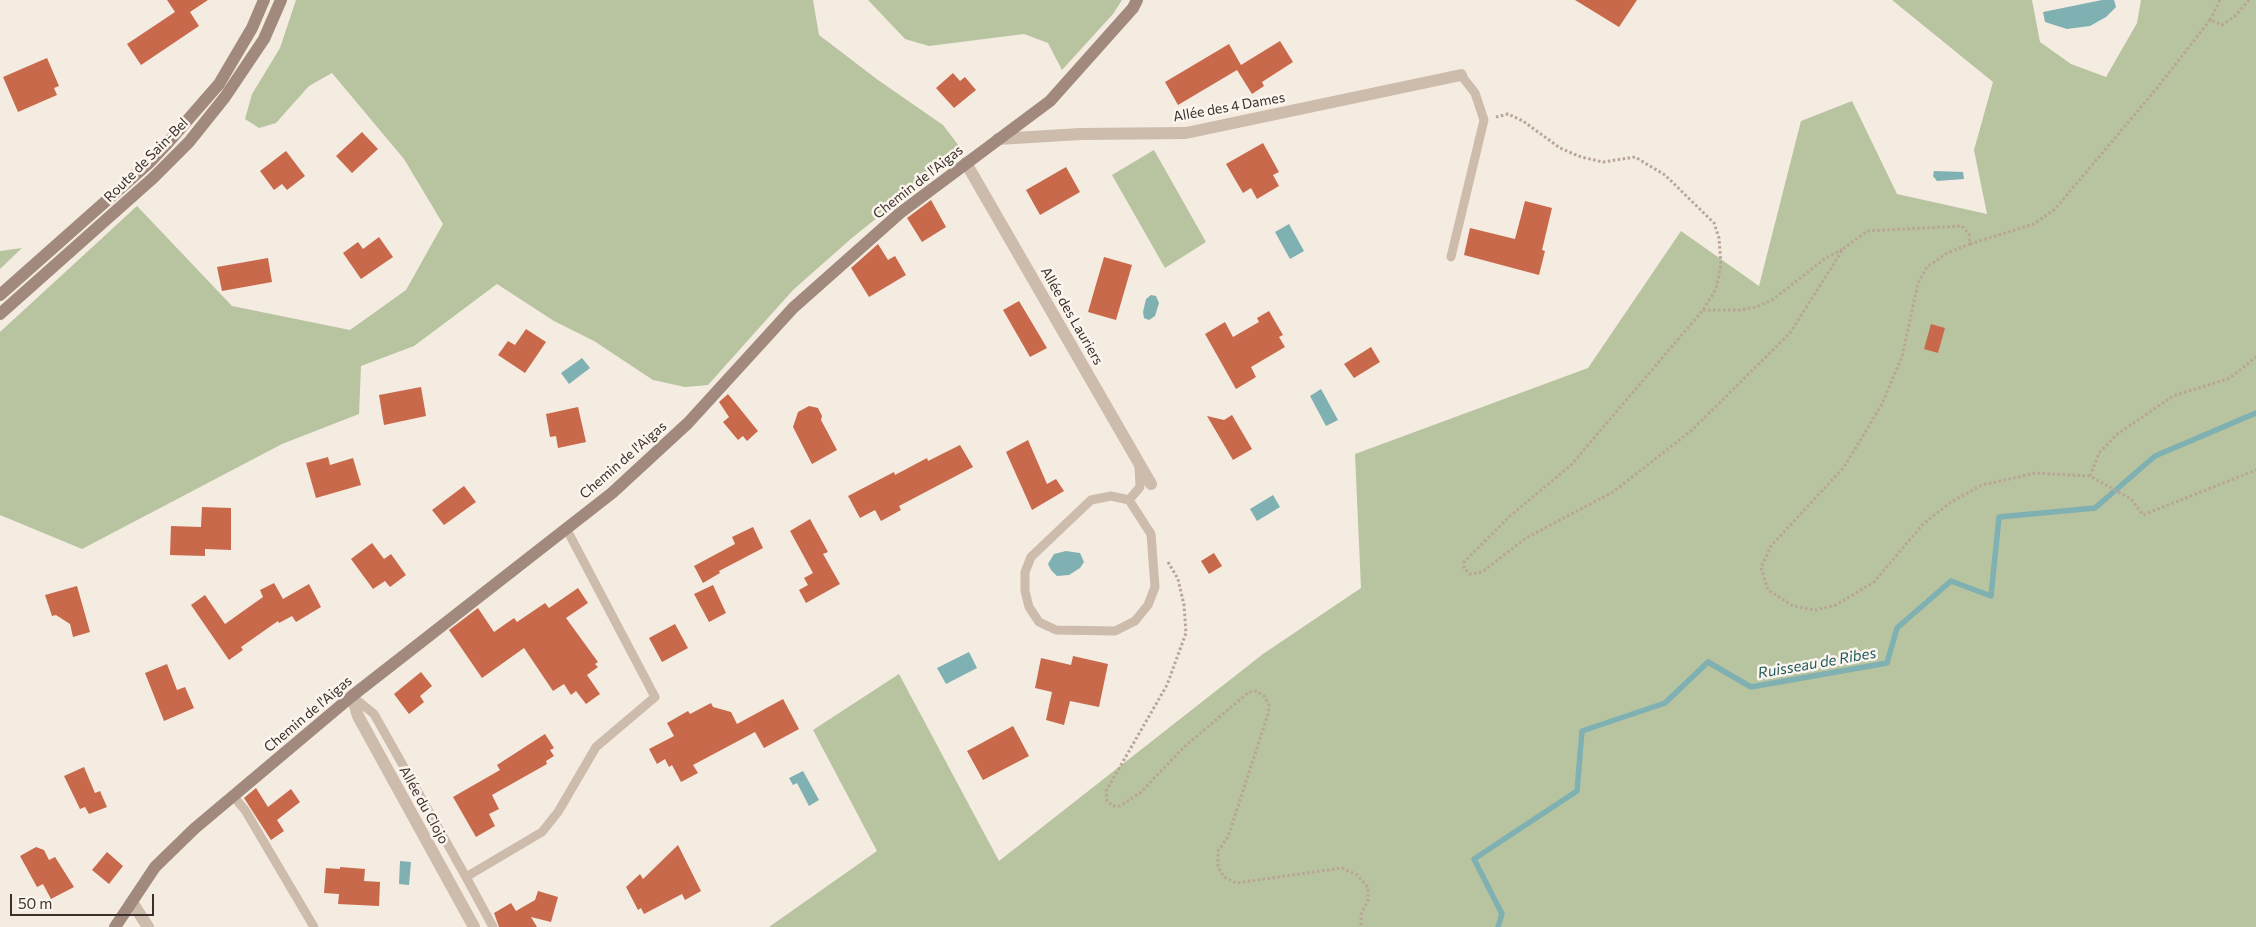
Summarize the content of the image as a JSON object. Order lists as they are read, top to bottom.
{
  "streets": {
    "street": [
      "Allée des 4 Dames",
      "Route de Sain-Bel",
      "Chemin de l'Aigas",
      "Allée des Lauriers",
      "Allée du Clojo"
    ]
  },
  "crossings": [
    ["Allée des 4 Dames", "Chemin de l'Aigas"],
    ["Chemin de l'Aigas", "Allée des Lauriers"],
    ["Chemin de l'Aigas", "Allée du Clojo"]
  ],
  "water": ["Ruisseau de Ribes"],
  "scale_bar": "50 m"
}
